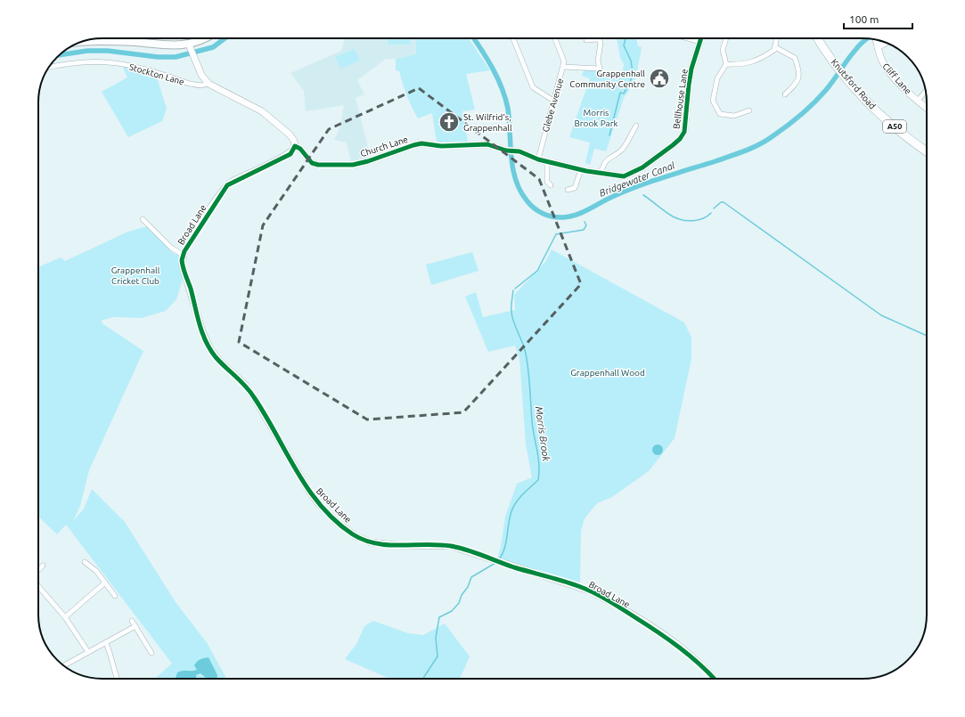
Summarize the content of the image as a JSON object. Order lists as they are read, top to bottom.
{
  "streets": {
    "highway": ["Knutsford Road", "A50"],
    "street": [
      "Stockton Lane",
      "Cliff Lane",
      "Bellhouse Lane",
      "Glebe Avenue",
      "Church Lane",
      "Broad Lane"
    ]
  },
  "crossings": [
    ["Stockton Lane", "Church Lane"],
    ["Bellhouse Lane", "Glebe Avenue"],
    ["Bellhouse Lane", "Church Lane"],
    ["Church Lane", "Broad Lane"]
  ],
  "water": ["Bridgewater Canal", "Morris Brook"],
  "parks": ["Morris Brook Park", "Grappenhall Cricket Club", "Grappenhall Wood"],
  "places": {
    "public building": ["Grappenhall Community Centre"],
    "church": ["St. Wilfrid's, Grappenhall"]
  },
  "scale_bar": "100 m"
}
